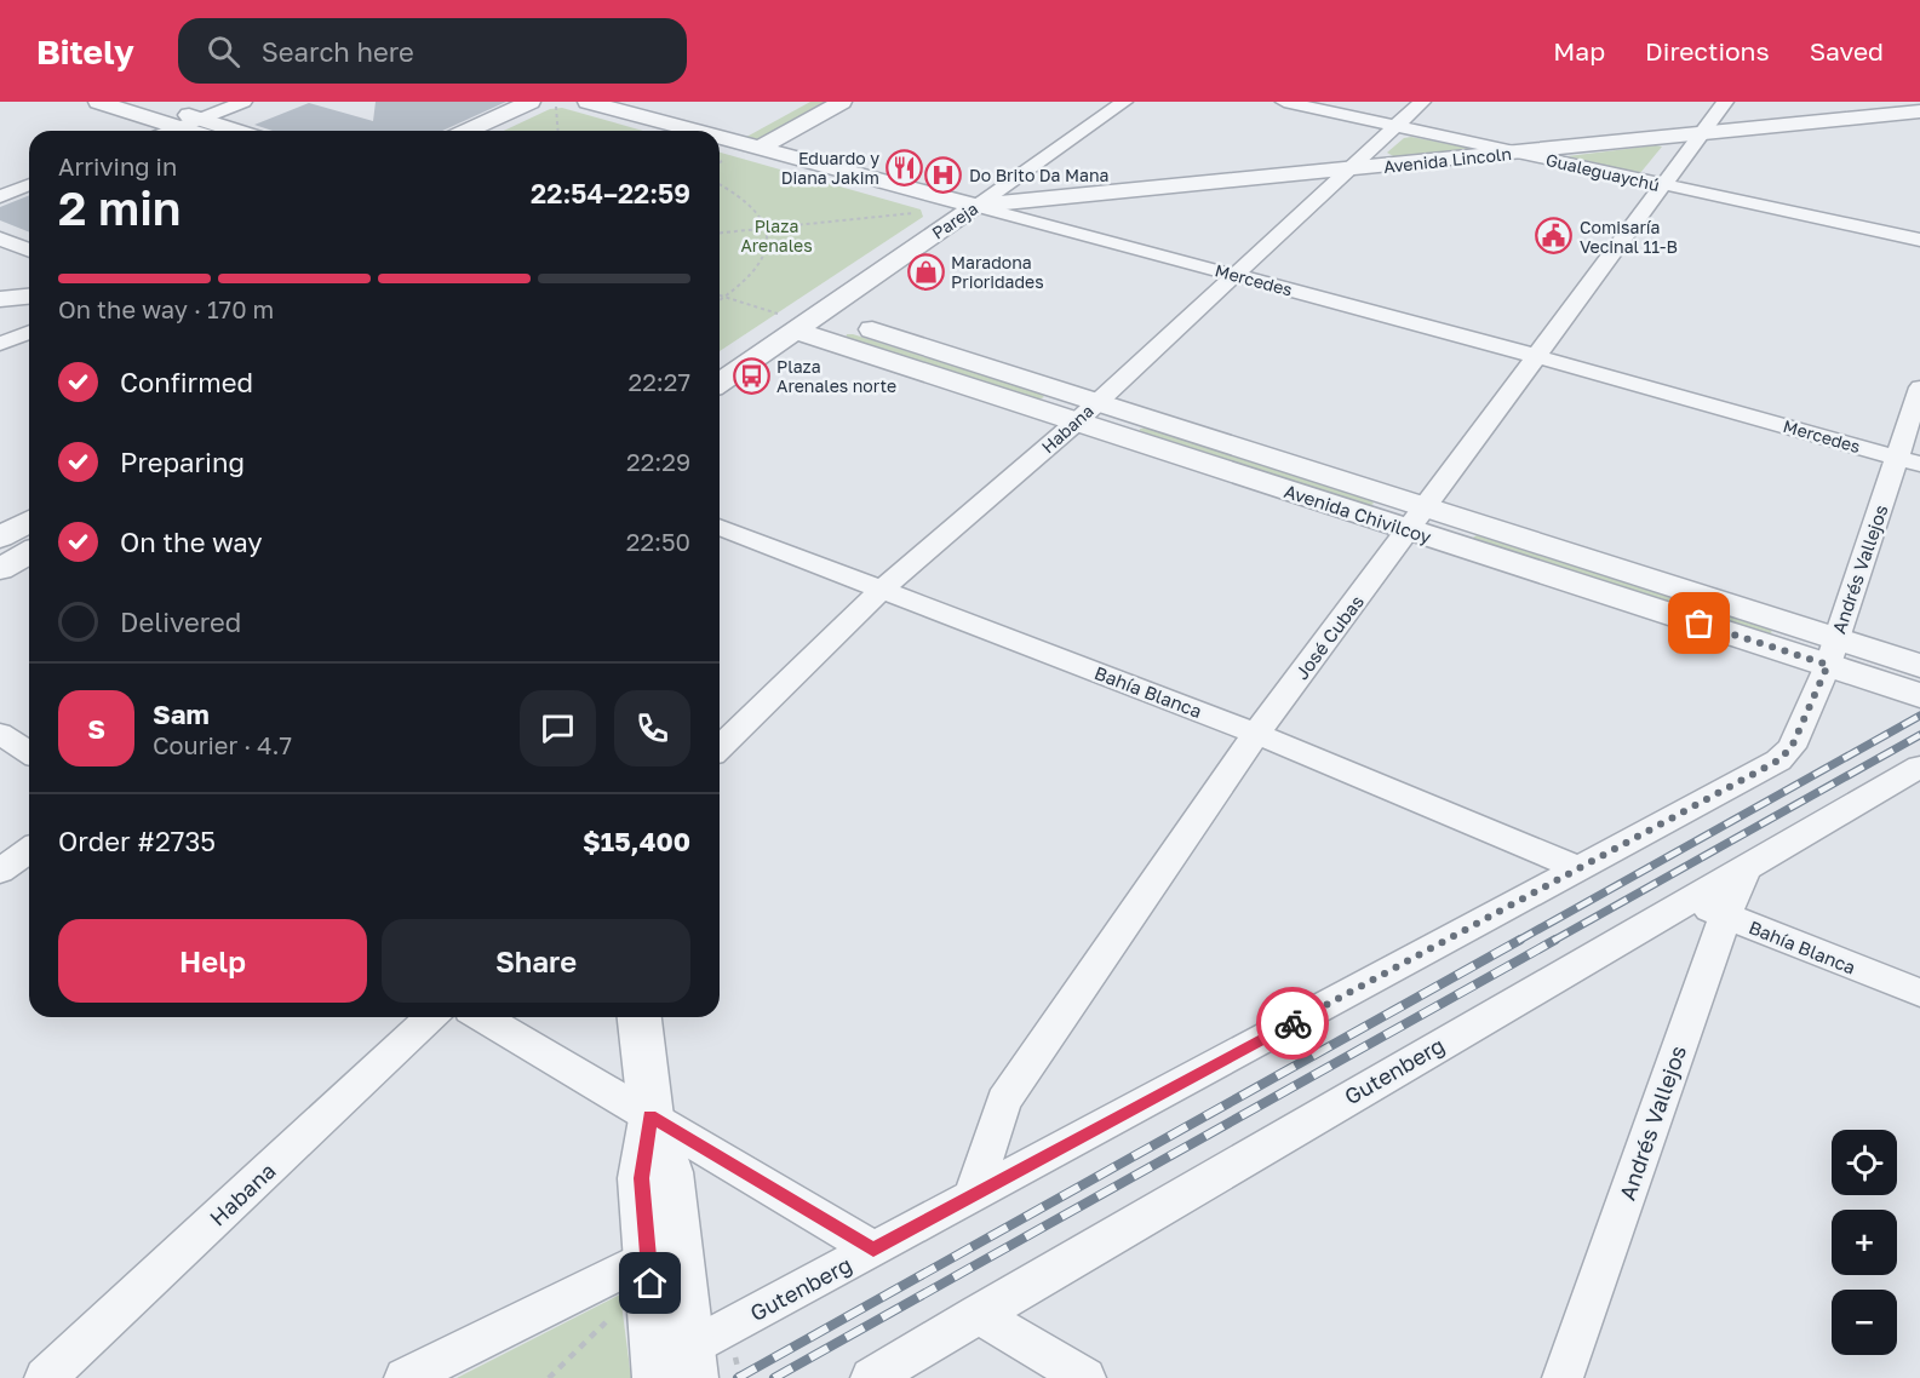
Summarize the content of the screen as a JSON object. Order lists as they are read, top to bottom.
{
  "streets": {
    "street": [
      "Avenida Lincoln",
      "Gualeguaychú",
      "Pareja",
      "Mercedes",
      "Habana",
      "Avenida Chivilcoy",
      "Andrés Vallejos",
      "José Cubas",
      "Bahía Blanca",
      "Gutenberg"
    ]
  },
  "crossings": [
    ["Avenida Lincoln", "Gualeguaychú"],
    ["Avenida Lincoln", "Pareja"],
    ["Avenida Lincoln", "Mercedes"],
    ["Avenida Lincoln", "Habana"],
    ["Avenida Lincoln", "José Cubas"],
    ["Gualeguaychú", "Habana"],
    ["Gualeguaychú", "José Cubas"],
    ["Pareja", "Mercedes"],
    ["Pareja", "Avenida Chivilcoy"],
    ["Mercedes", "Habana"],
    ["Mercedes", "Andrés Vallejos"],
    ["Mercedes", "José Cubas"],
    ["Habana", "Avenida Chivilcoy"],
    ["Habana", "Bahía Blanca"],
    ["Avenida Chivilcoy", "Andrés Vallejos"],
    ["Avenida Chivilcoy", "José Cubas"],
    ["Andrés Vallejos", "Bahía Blanca"],
    ["Andrés Vallejos", "Gutenberg"],
    ["José Cubas", "Bahía Blanca"],
    ["José Cubas", "Gutenberg"],
    ["Bahía Blanca", "Gutenberg"]
  ],
  "parks": ["Plaza Arenales"],
  "places": {
    "restaurant": ["Eduardo y Diana Jakim"],
    "hospital": ["Do Brito Da Mana"],
    "public building": ["Comisaría Vecinal 11-B"],
    "shop": ["Maradona Prioridades"],
    "bus stop": ["Plaza Arenales norte"]
  },
  "page": {
    "header": "Bitely",
    "search": "Search here",
    "nav": ["Map", "Directions", "Saved"],
    "heading": ["2 min", "Arriving in", "22:54–22:59"],
    "panel": [
      "Sam",
      "Courier · 4.7",
      "Order #2735",
      "$15,400"
    ],
    "bar": "On the way · 170 m",
    "list": [
      ["Confirmed", "22:27"],
      ["Preparing", "22:29"],
      ["On the way", "22:50"],
      "Delivered"
    ],
    "round": "S",
    "buttons": ["Help", "Share"],
    "map_buttons": ["+", "−"]
  }
}
